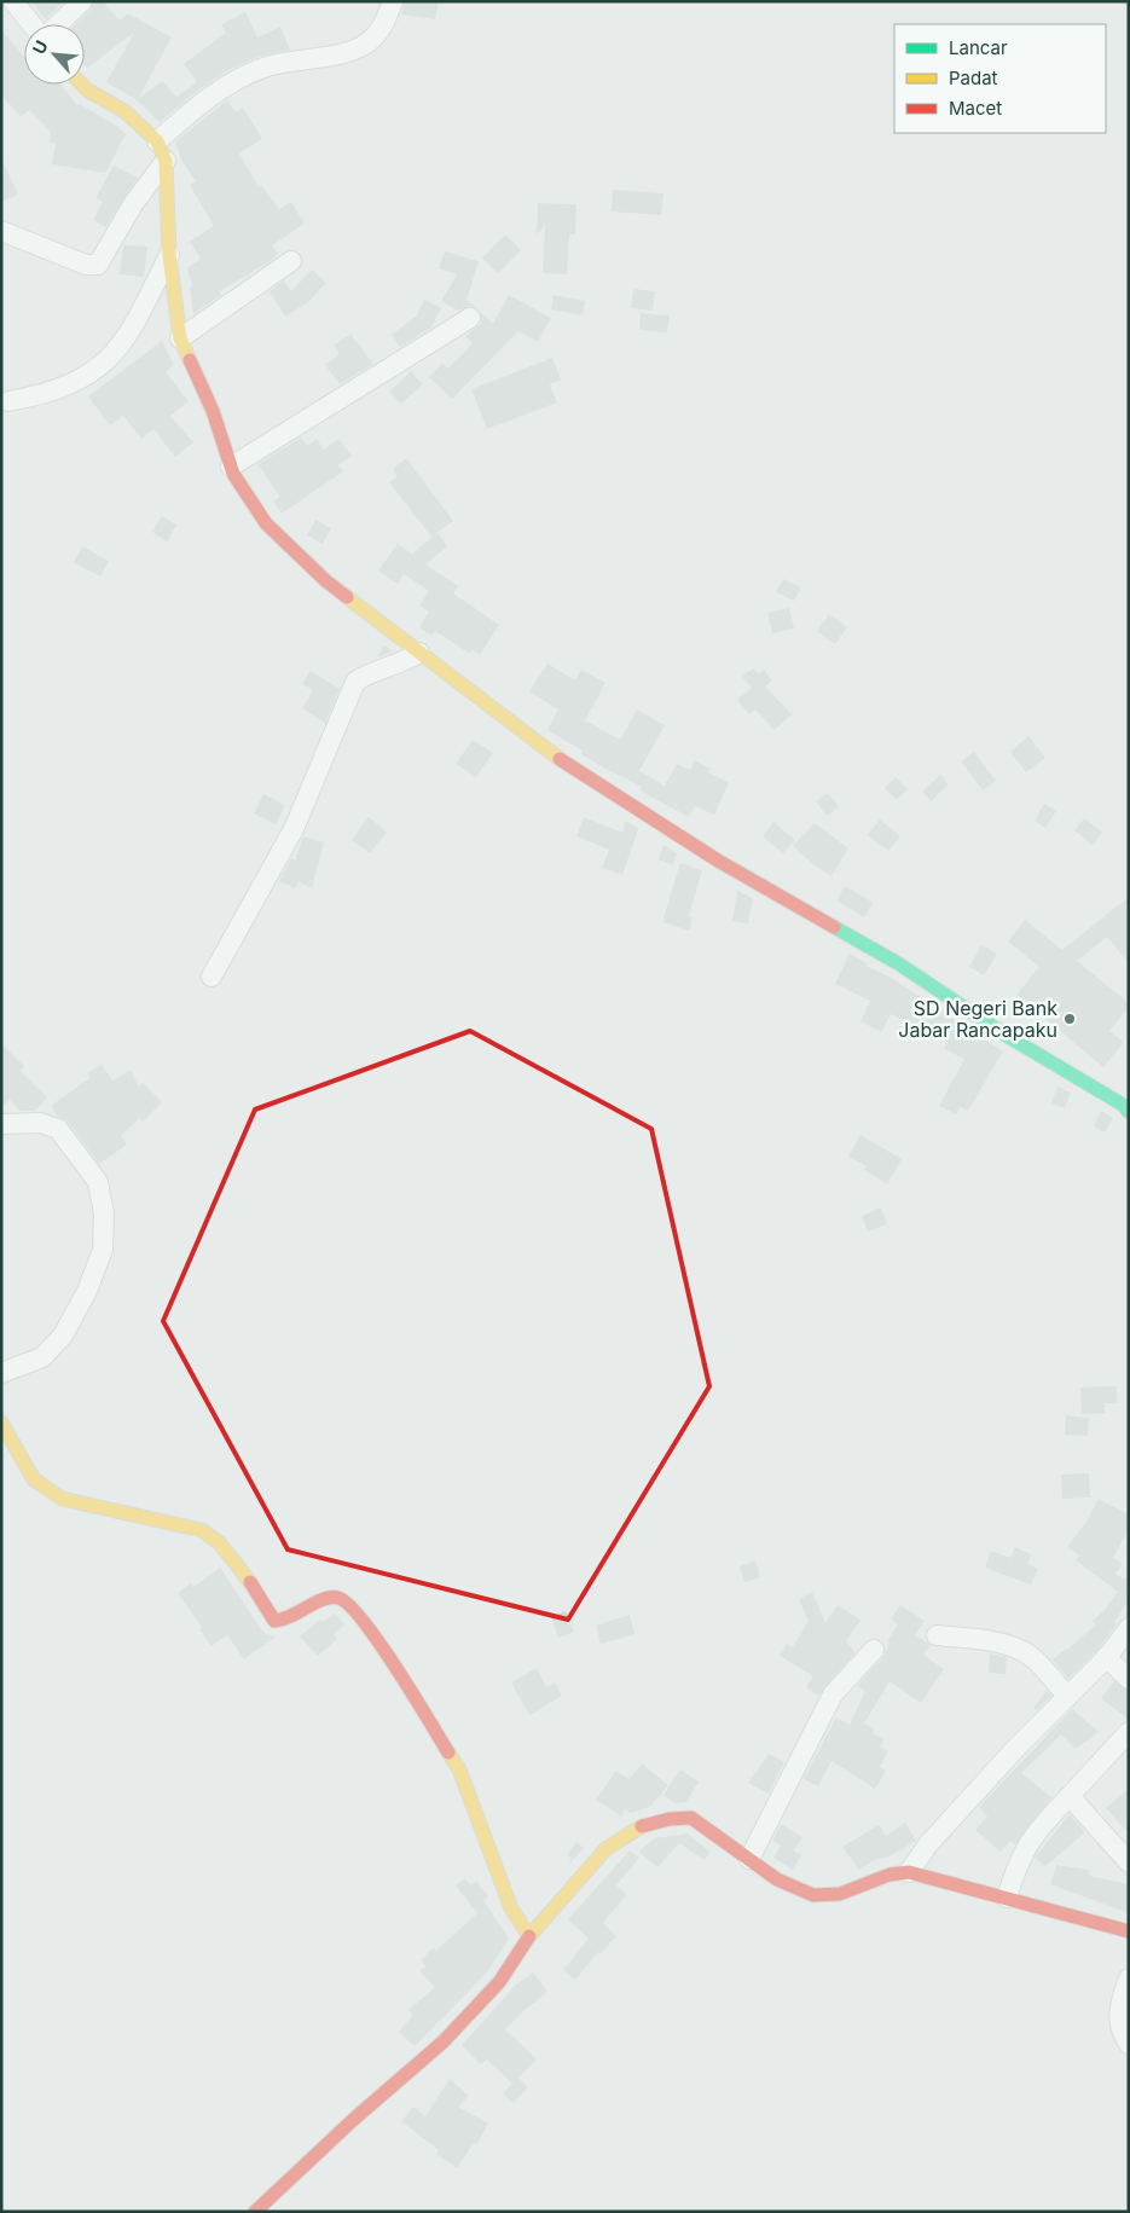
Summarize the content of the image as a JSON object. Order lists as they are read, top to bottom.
{
  "places": ["SD Negeri Bank Jabar Rancapaku"],
  "legend": ["Lancar", "Padat", "Macet"],
  "north": "top left"
}
